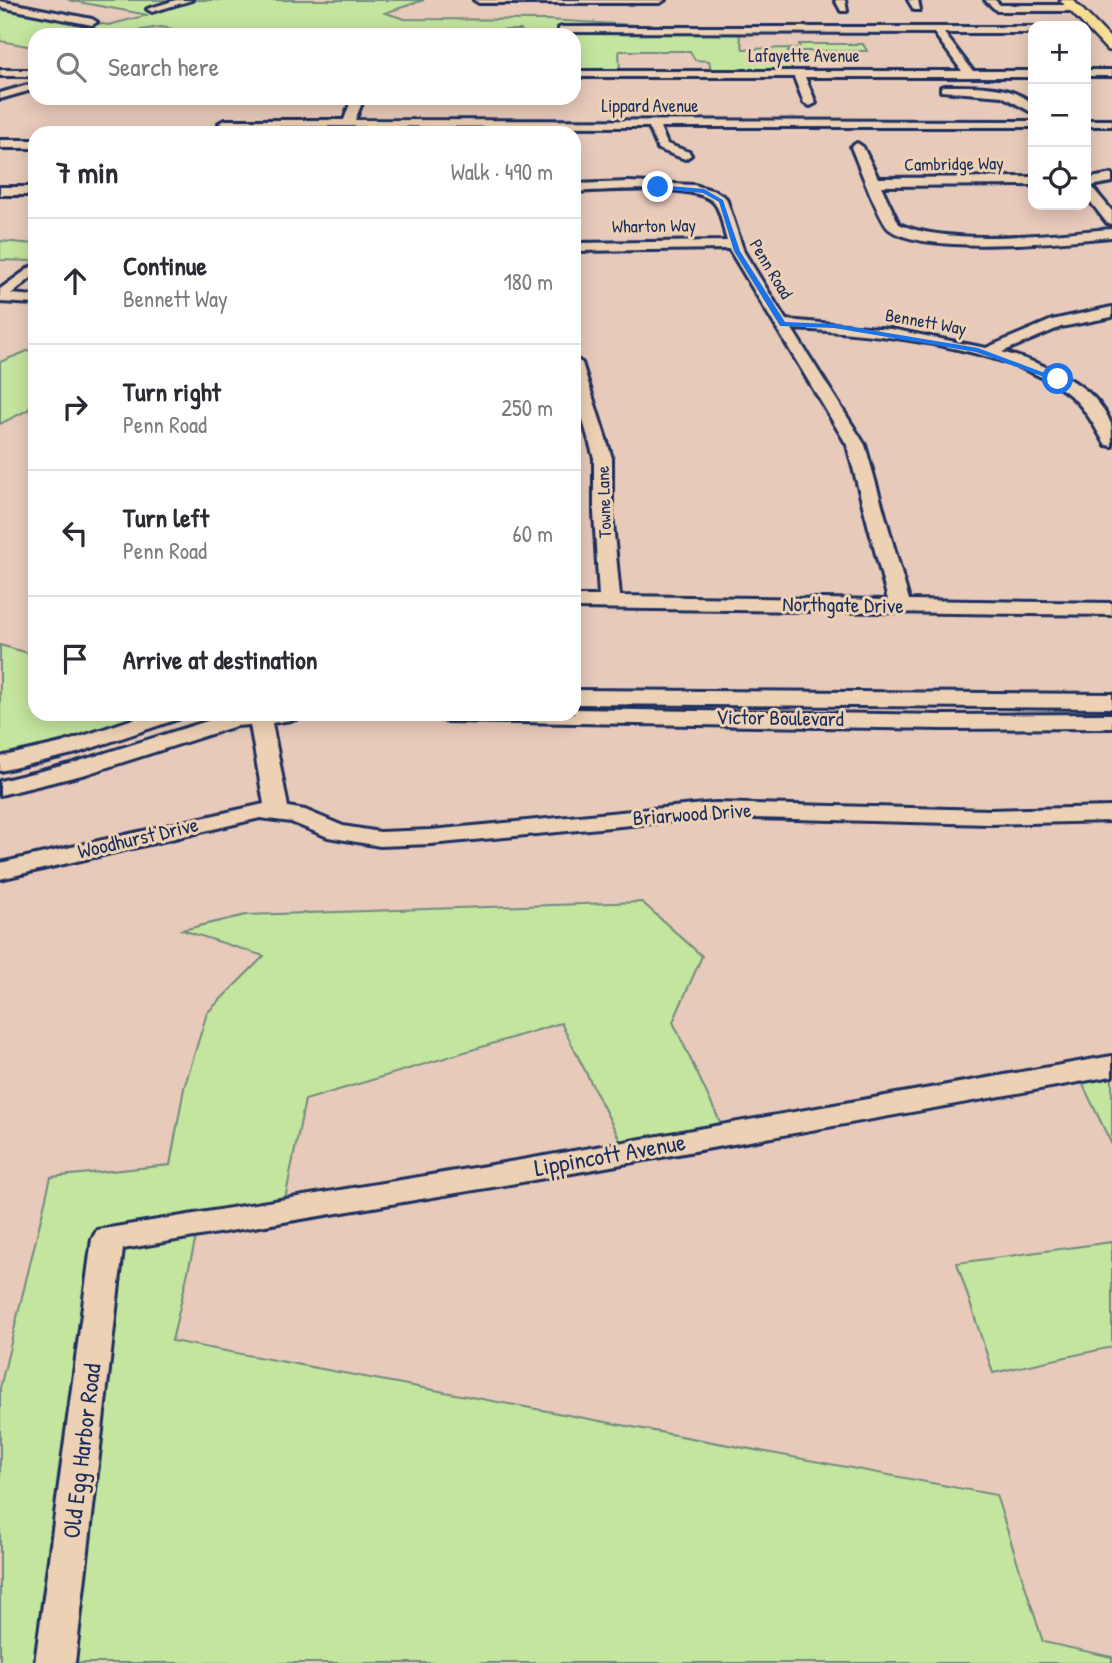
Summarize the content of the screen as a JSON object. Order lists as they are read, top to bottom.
{
  "streets": {
    "street": [
      "Lafayette Avenue",
      "Lippard Avenue",
      "Cambridge Way",
      "Wharton Way",
      "Penn Road",
      "Bennett Way",
      "Towne Lane",
      "Northgate Drive",
      "Victor Boulevard",
      "Briarwood Drive",
      "Woodhurst Drive",
      "Lippincott Avenue",
      "Old Egg Harbor Road"
    ]
  },
  "crossings": [
    ["Wharton Way", "Penn Road"],
    ["Penn Road", "Bennett Way"],
    ["Penn Road", "Northgate Drive"],
    ["Towne Lane", "Northgate Drive"],
    ["Briarwood Drive", "Woodhurst Drive"],
    ["Lippincott Avenue", "Old Egg Harbor Road"]
  ],
  "page": {
    "map_buttons": ["+", "−"],
    "search": "Search here",
    "heading": ["7 min", "Walk · 490 m"],
    "list": [
      ["Continue", "Bennett Way", "180 m"],
      ["Turn right", "Penn Road", "250 m"],
      ["Turn left", "Penn Road", "60 m"],
      "Arrive at destination"
    ]
  }
}
